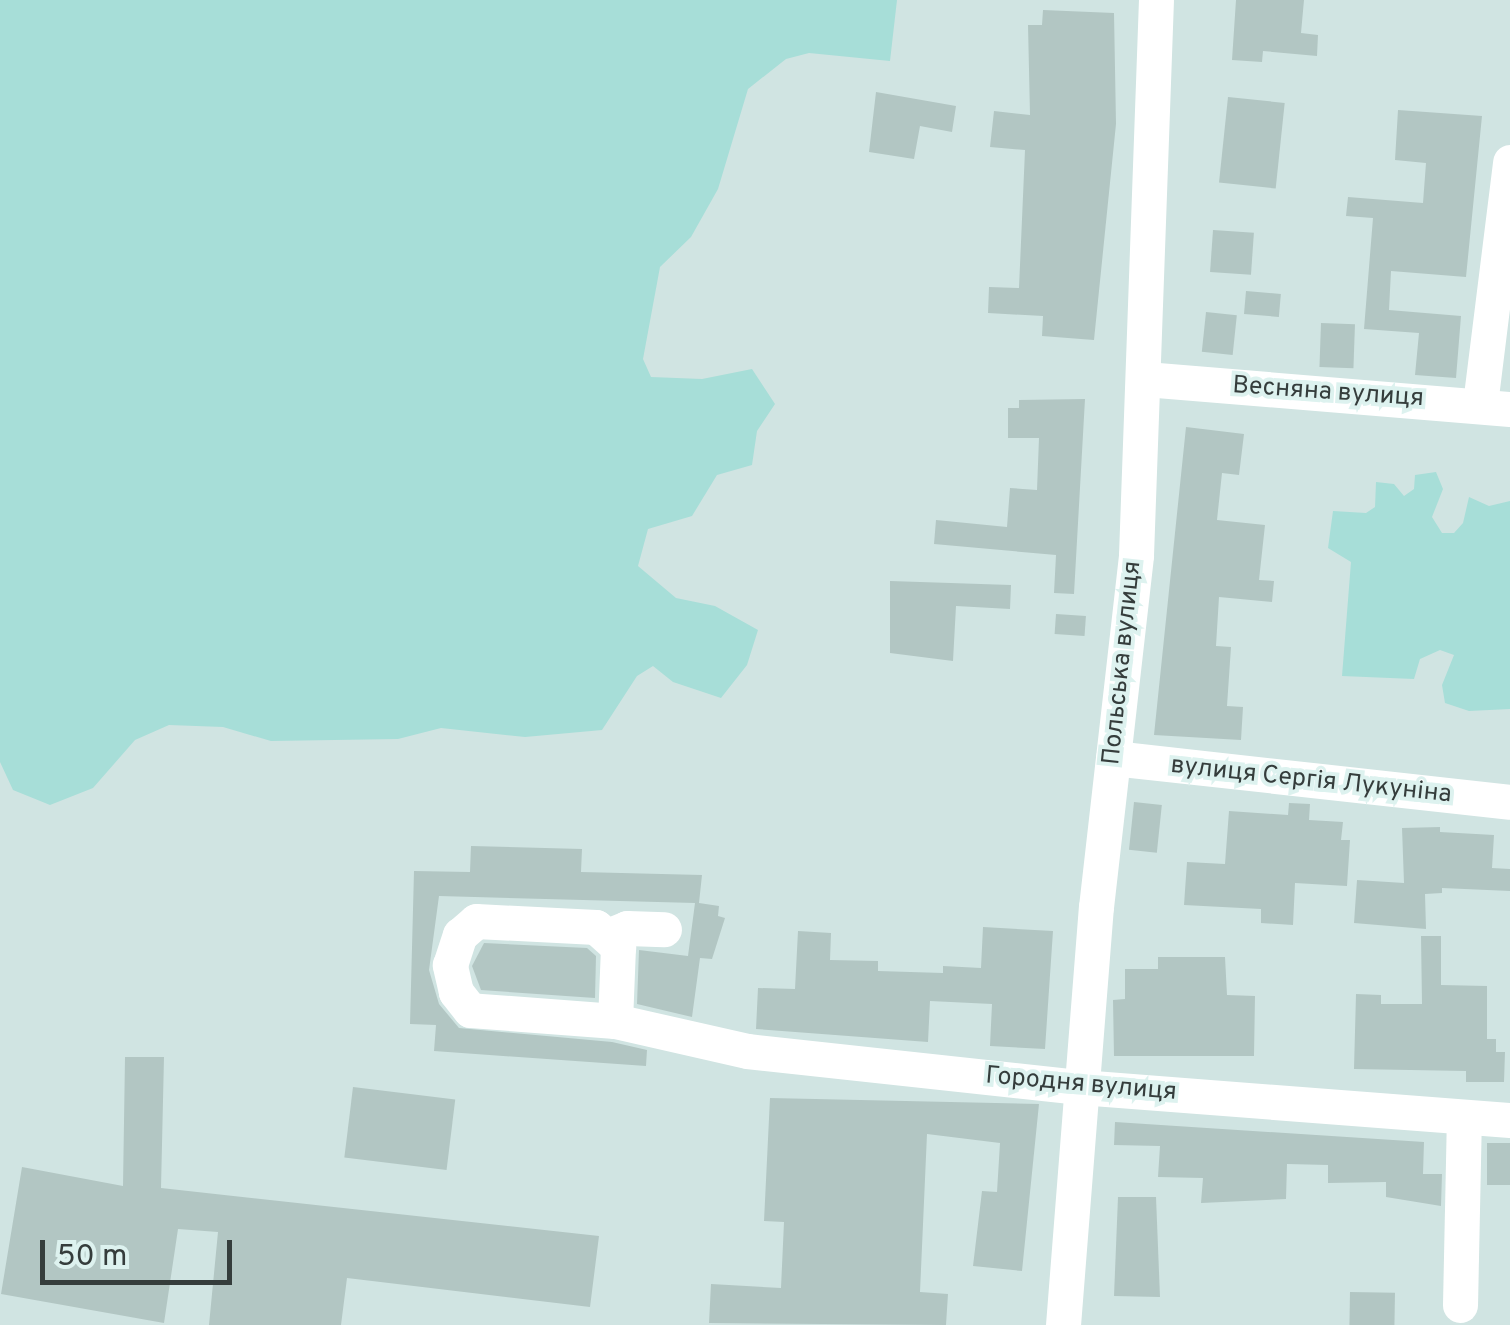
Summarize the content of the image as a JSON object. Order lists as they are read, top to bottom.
{
  "streets": {
    "street": [
      "Весняна вулиця",
      "Польська вулиця",
      "вулиця Сергія Лукуніна",
      "Городня вулиця"
    ]
  },
  "crossings": [
    ["Весняна вулиця", "Польська вулиця"],
    ["Польська вулиця", "вулиця Сергія Лукуніна"],
    ["Польська вулиця", "Городня вулиця"]
  ],
  "scale_bar": "50 m"
}
